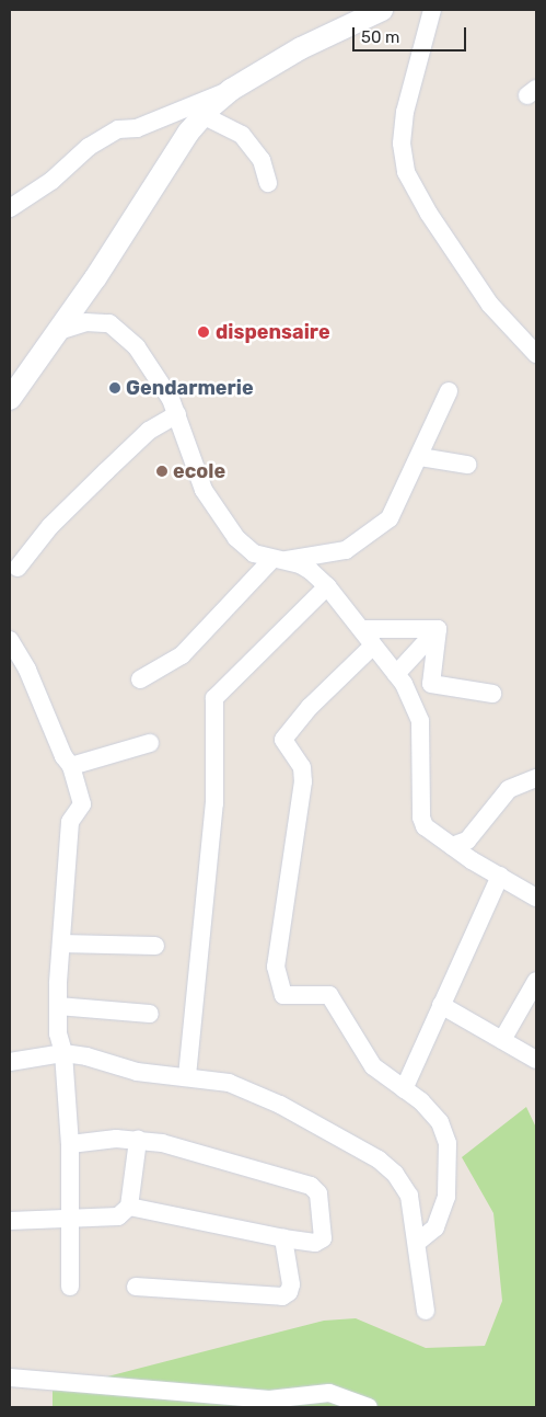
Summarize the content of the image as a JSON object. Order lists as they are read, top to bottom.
{
  "places": ["dispensaire", "Gendarmerie", "ecole"],
  "scale_bar": "50 m"
}
